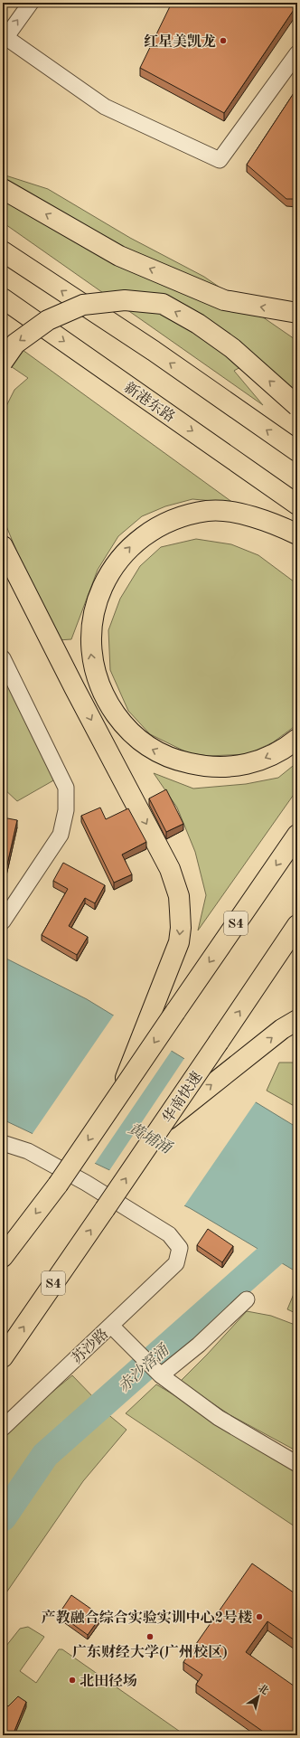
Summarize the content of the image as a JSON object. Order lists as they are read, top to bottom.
{
  "streets": {
    "main road": ["新港东路", "S4", "华南快速"],
    "street": ["苏沙路"]
  },
  "water": ["黄埔涌", "赤沙滘涌"],
  "places": [
    "红星美凯龙",
    "产教融合综合实验实训中心2号楼",
    "广东财经大学(广州校区)",
    "北田径场"
  ],
  "north": "top right"
}
